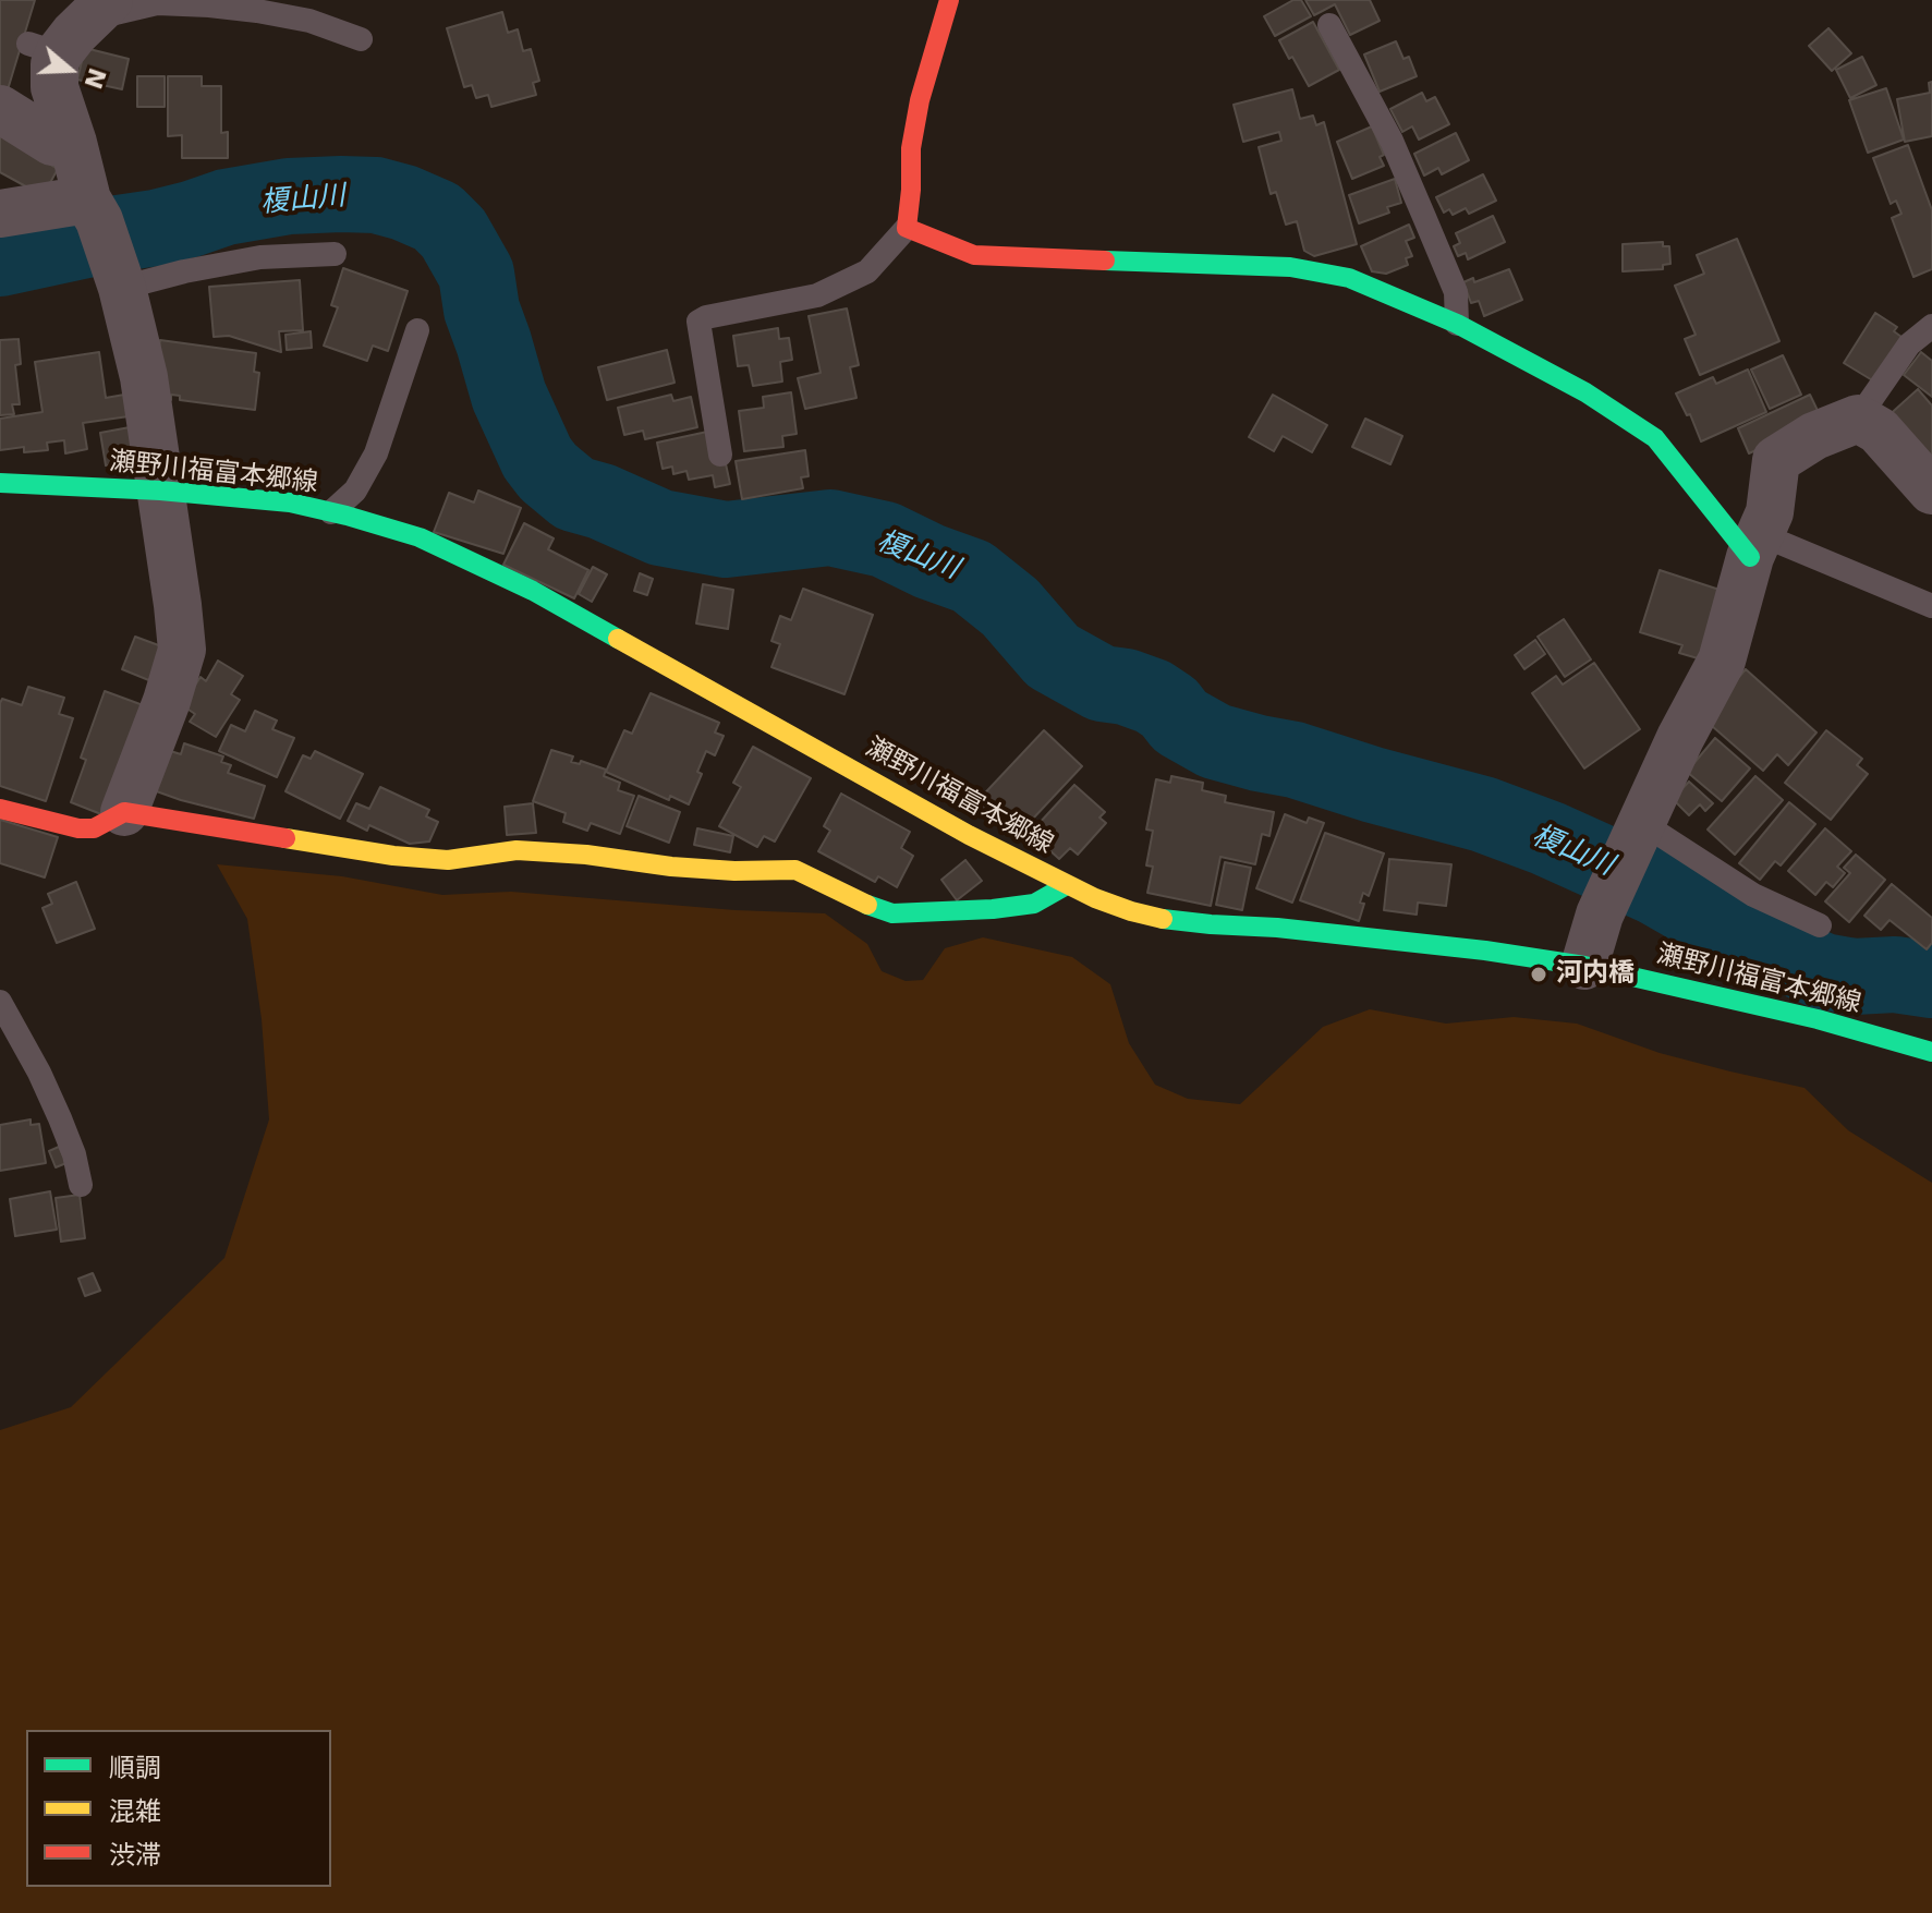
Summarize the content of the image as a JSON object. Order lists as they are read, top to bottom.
{
  "streets": {
    "street": ["瀬野川福富本郷線"]
  },
  "water": ["榎山川"],
  "places": ["河内橋"],
  "legend": ["順調", "混雑", "渋滞"],
  "north": "right"
}
